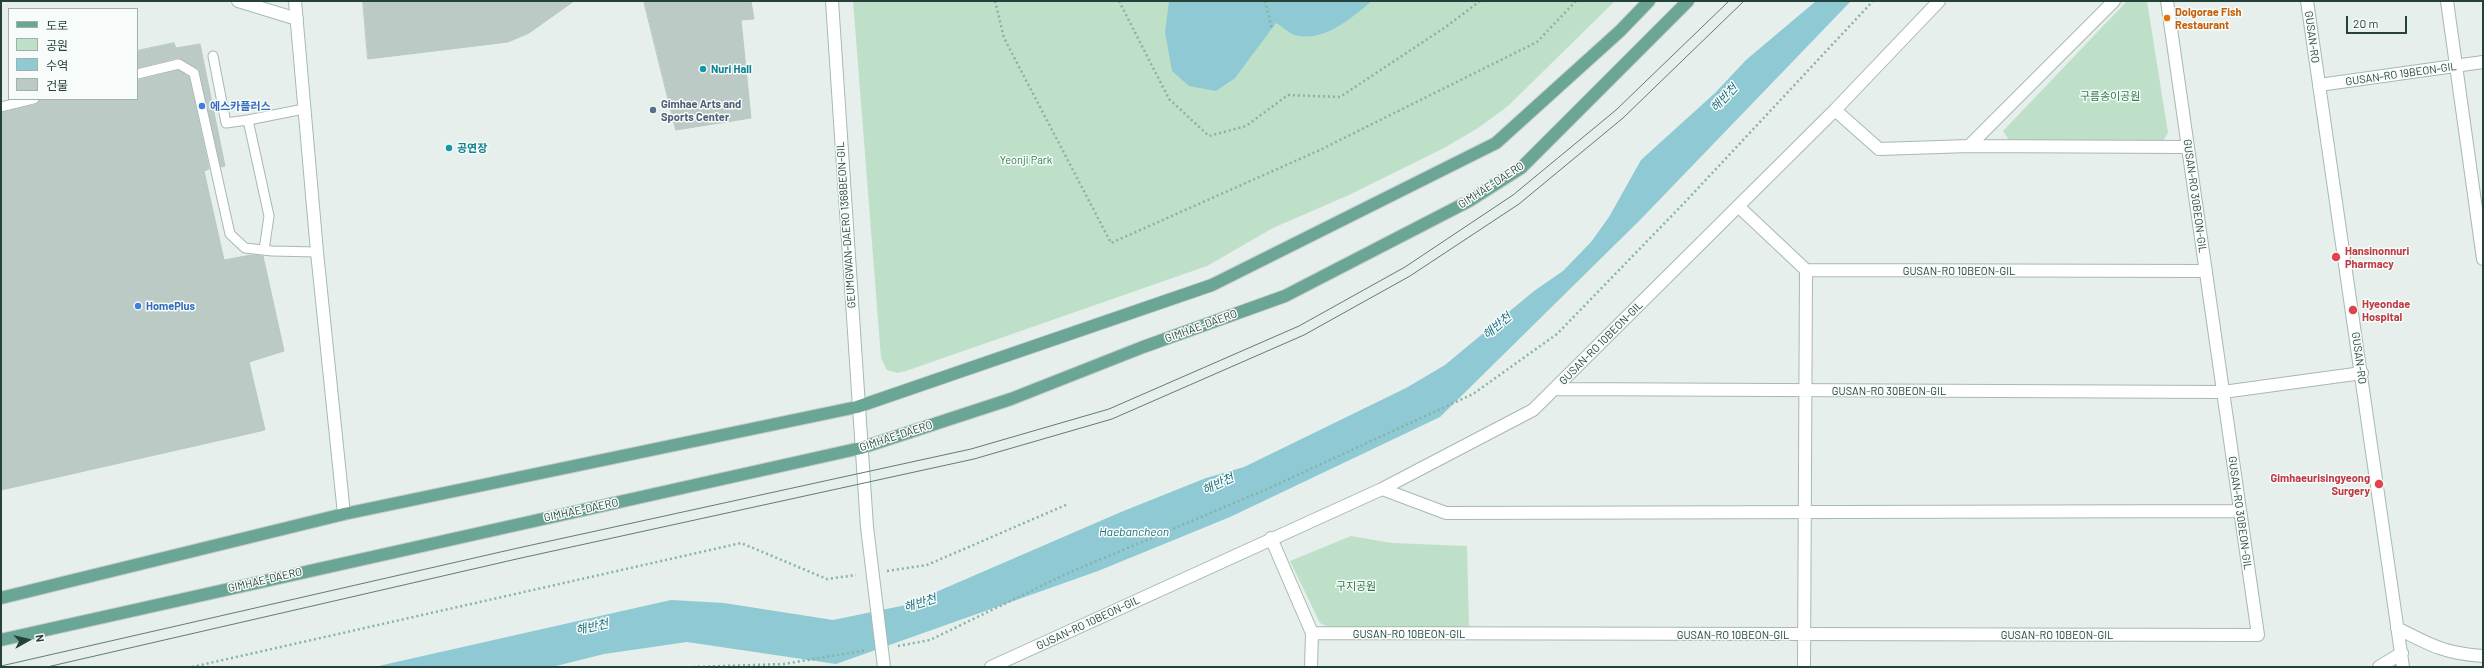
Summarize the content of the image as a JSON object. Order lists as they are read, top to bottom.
{
  "streets": {
    "main road": ["GIMHAE-DAERO"],
    "street": [
      "GUSAN-RO",
      "GUSAN-RO 19BEON-GIL",
      "GUSAN-RO 30BEON-GIL",
      "GEUMGWAN-DAERO 1368BEON-GIL",
      "GUSAN-RO 10BEON-GIL"
    ]
  },
  "crossings": [
    ["GUSAN-RO", "GUSAN-RO 19BEON-GIL"],
    ["GUSAN-RO", "GUSAN-RO 30BEON-GIL"],
    ["GIMHAE-DAERO", "GEUMGWAN-DAERO 1368BEON-GIL"],
    ["GUSAN-RO 30BEON-GIL", "GUSAN-RO 10BEON-GIL"]
  ],
  "water": ["해반천", "Haebancheon"],
  "parks": ["구름송이공원", "Yeonji Park", "구지공원"],
  "places": [
    "Dolgorae Fish Restaurant",
    "Nuri Hall",
    "에스카플러스",
    "Gimhae Arts and Sports Center",
    "공연장",
    "Hansinonnuri Pharmacy",
    "HomePlus",
    "Hyeondae Hospital",
    "Gimhaeurisingyeong Surgery"
  ],
  "legend": [
    "도로",
    "공원",
    "수역",
    "건물"
  ],
  "scale_bar": "20 m",
  "north": "right"
}
